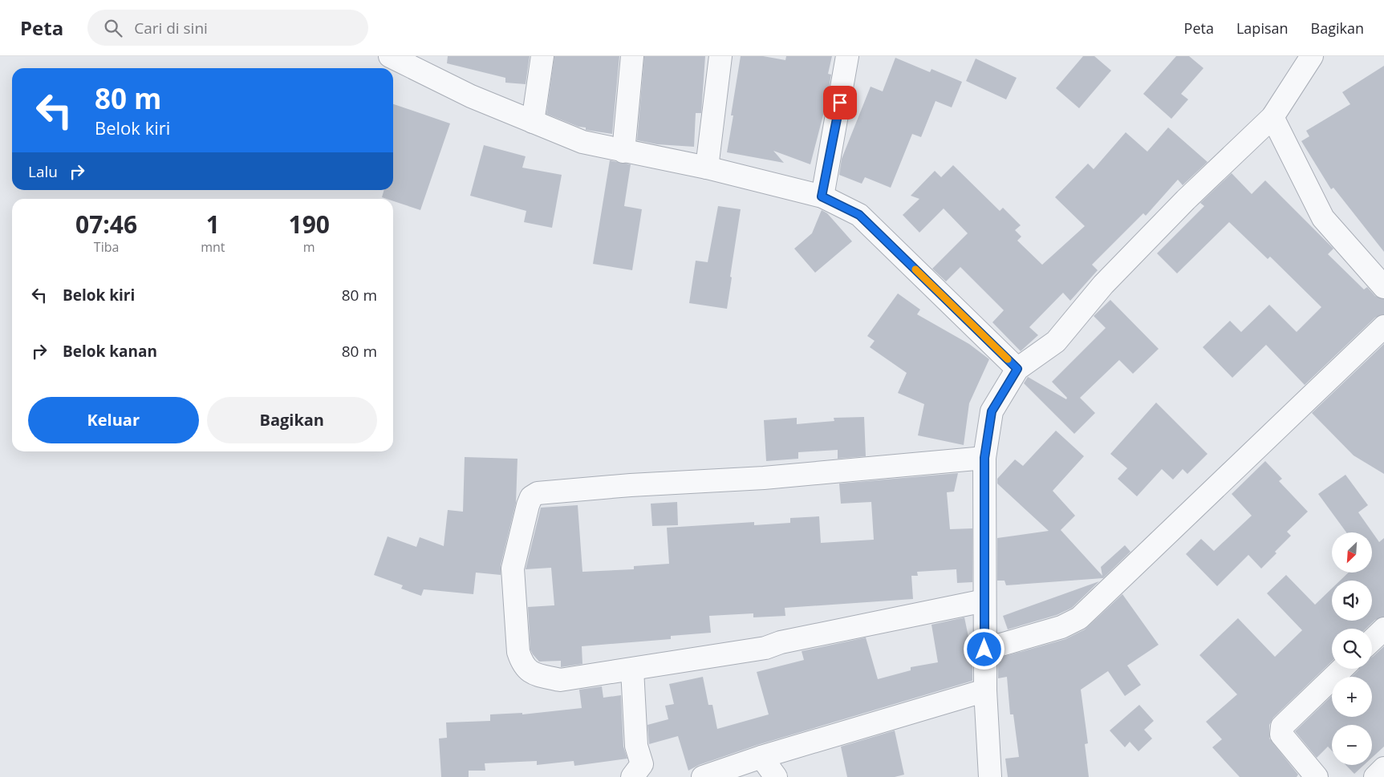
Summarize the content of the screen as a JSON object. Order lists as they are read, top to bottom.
{
  "north": "bottom left",
  "page": {
    "header": "Peta",
    "search": "Cari di sini",
    "nav": ["Peta", "Lapisan", "Bagikan"],
    "turn": ["80 m", "Belok kiri"],
    "then": "Lalu",
    "eta": [
      "07:46",
      "Tiba",
      "1",
      "mnt",
      "190",
      "m"
    ],
    "list": [
      {
        "name": "Belok kiri",
        "value": "80 m"
      },
      {
        "name": "Belok kanan",
        "value": "80 m"
      }
    ],
    "buttons": ["Keluar", "Bagikan"],
    "map_buttons": ["+", "−"]
  }
}
